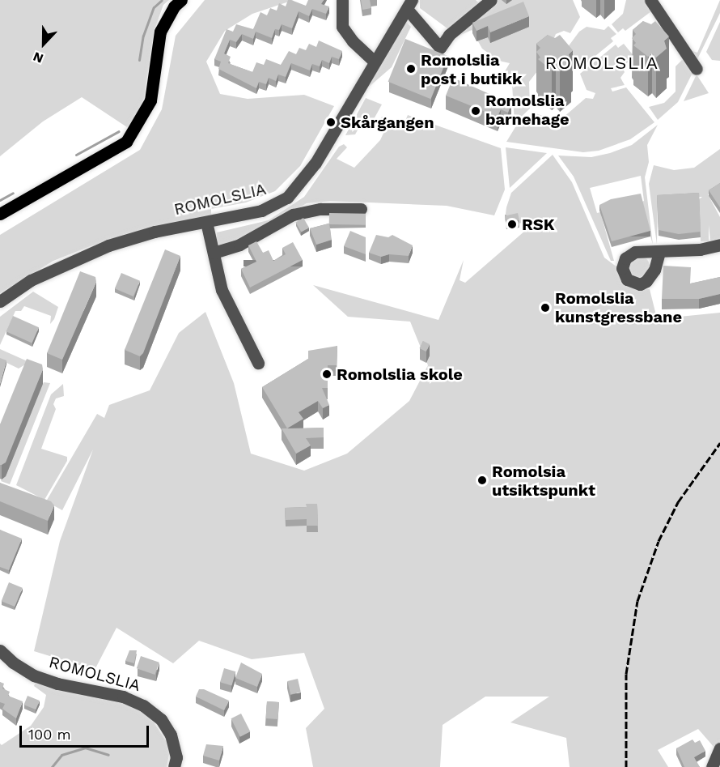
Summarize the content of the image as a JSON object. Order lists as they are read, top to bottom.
{
  "streets": {
    "street": ["ROMOLSLIA"]
  },
  "districts": ["ROMOLSLIA"],
  "places": [
    "Romolslia post i butikk",
    "Romolslia barnehage",
    "Skårgangen",
    "RSK",
    "Romolslia kunstgressbane",
    "Romolslia skole",
    "Romolsia utsiktspunkt"
  ],
  "scale_bar": "100 m",
  "north": "bottom"
}
